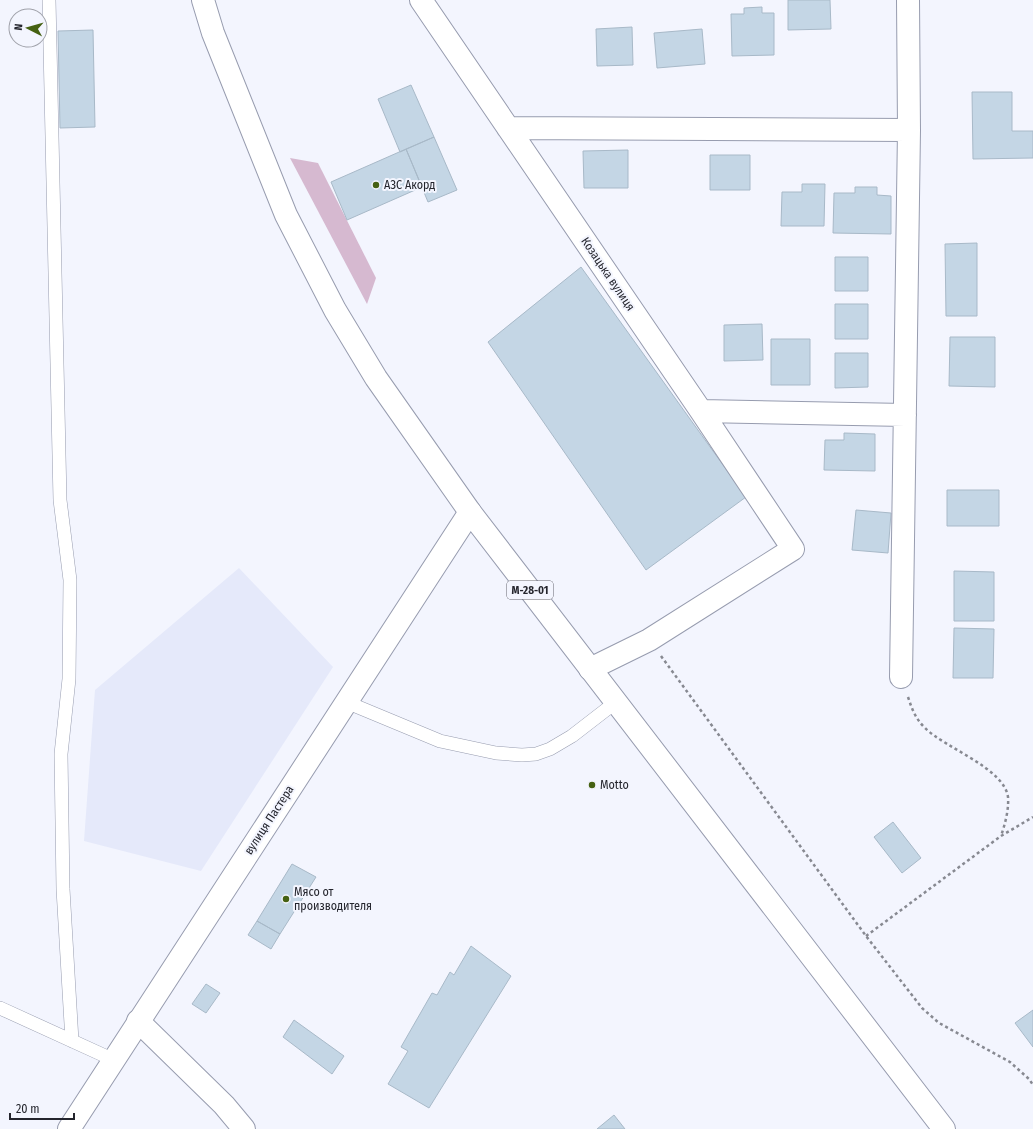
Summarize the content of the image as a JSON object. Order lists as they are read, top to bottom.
{
  "streets": {
    "main road": ["Козацька вулиця", "М-28-01", "вулиця Пастера"]
  },
  "crossings": [
    ["М-28-01", "вулиця Пастера"]
  ],
  "places": ["АЗС Акорд", "Motto", "Мясо от производителя"],
  "scale_bar": "20 m",
  "north": "left"
}
